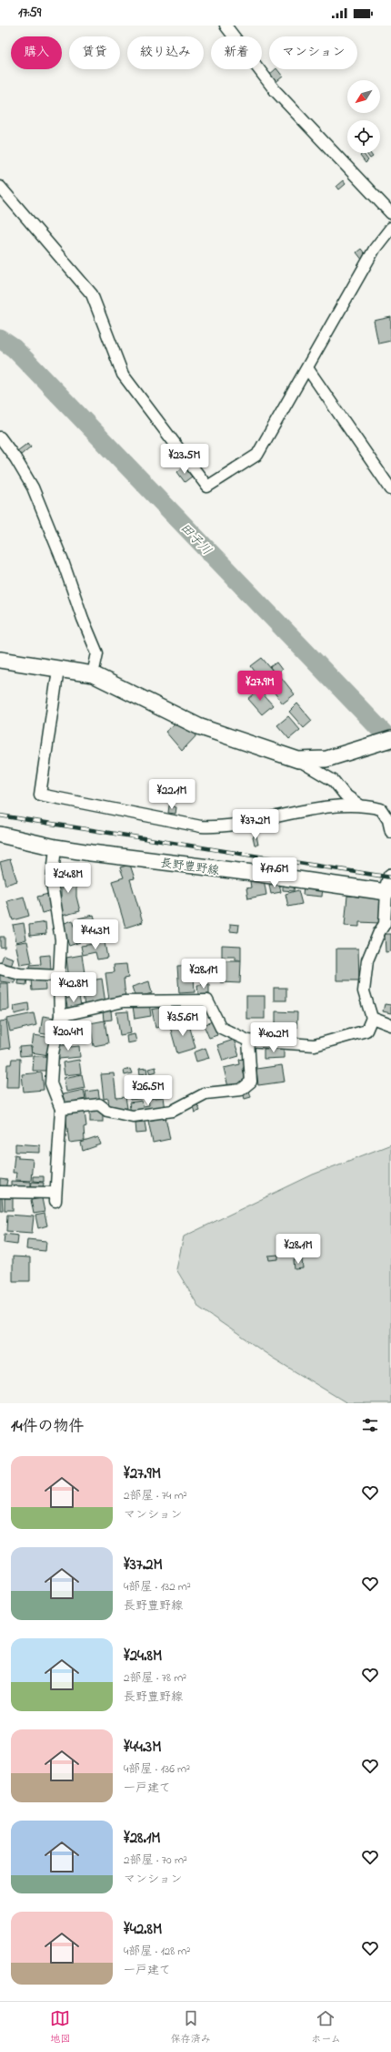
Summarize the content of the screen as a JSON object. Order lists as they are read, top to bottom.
{
  "streets": {
    "street": ["長野豊野線"]
  },
  "water": ["田子川"],
  "north": "bottom left",
  "page": {
    "status": "17:59",
    "chip": [
      "購入",
      "賃貸",
      "絞り込み",
      "新着",
      "マンション"
    ],
    "price": [
      "¥23.5M",
      "¥27.9M",
      "¥22.1M",
      "¥37.2M",
      "¥17.6M",
      "¥24.8M",
      "¥44.3M",
      "¥28.1M",
      "¥42.8M",
      "¥35.6M",
      "¥20.4M",
      "¥40.2M",
      "¥26.5M",
      "¥28.1M"
    ],
    "heading": "14件の物件",
    "list": [
      {
        "name": "¥27.9M",
        "note": "2部屋 · 74 m² · マンション"
      },
      {
        "name": "¥37.2M",
        "note": "4部屋 · 132 m² · 長野豊野線"
      },
      {
        "name": "¥24.8M",
        "note": "2部屋 · 78 m² · 長野豊野線"
      },
      {
        "name": "¥44.3M",
        "note": "4部屋 · 136 m² · 一戸建て"
      },
      {
        "name": "¥28.1M",
        "note": "2部屋 · 70 m² · マンション"
      },
      {
        "name": "¥42.8M",
        "note": "4部屋 · 128 m² · 一戸建て"
      }
    ],
    "tabs": ["地図", "保存済み", "ホーム"]
  }
}
